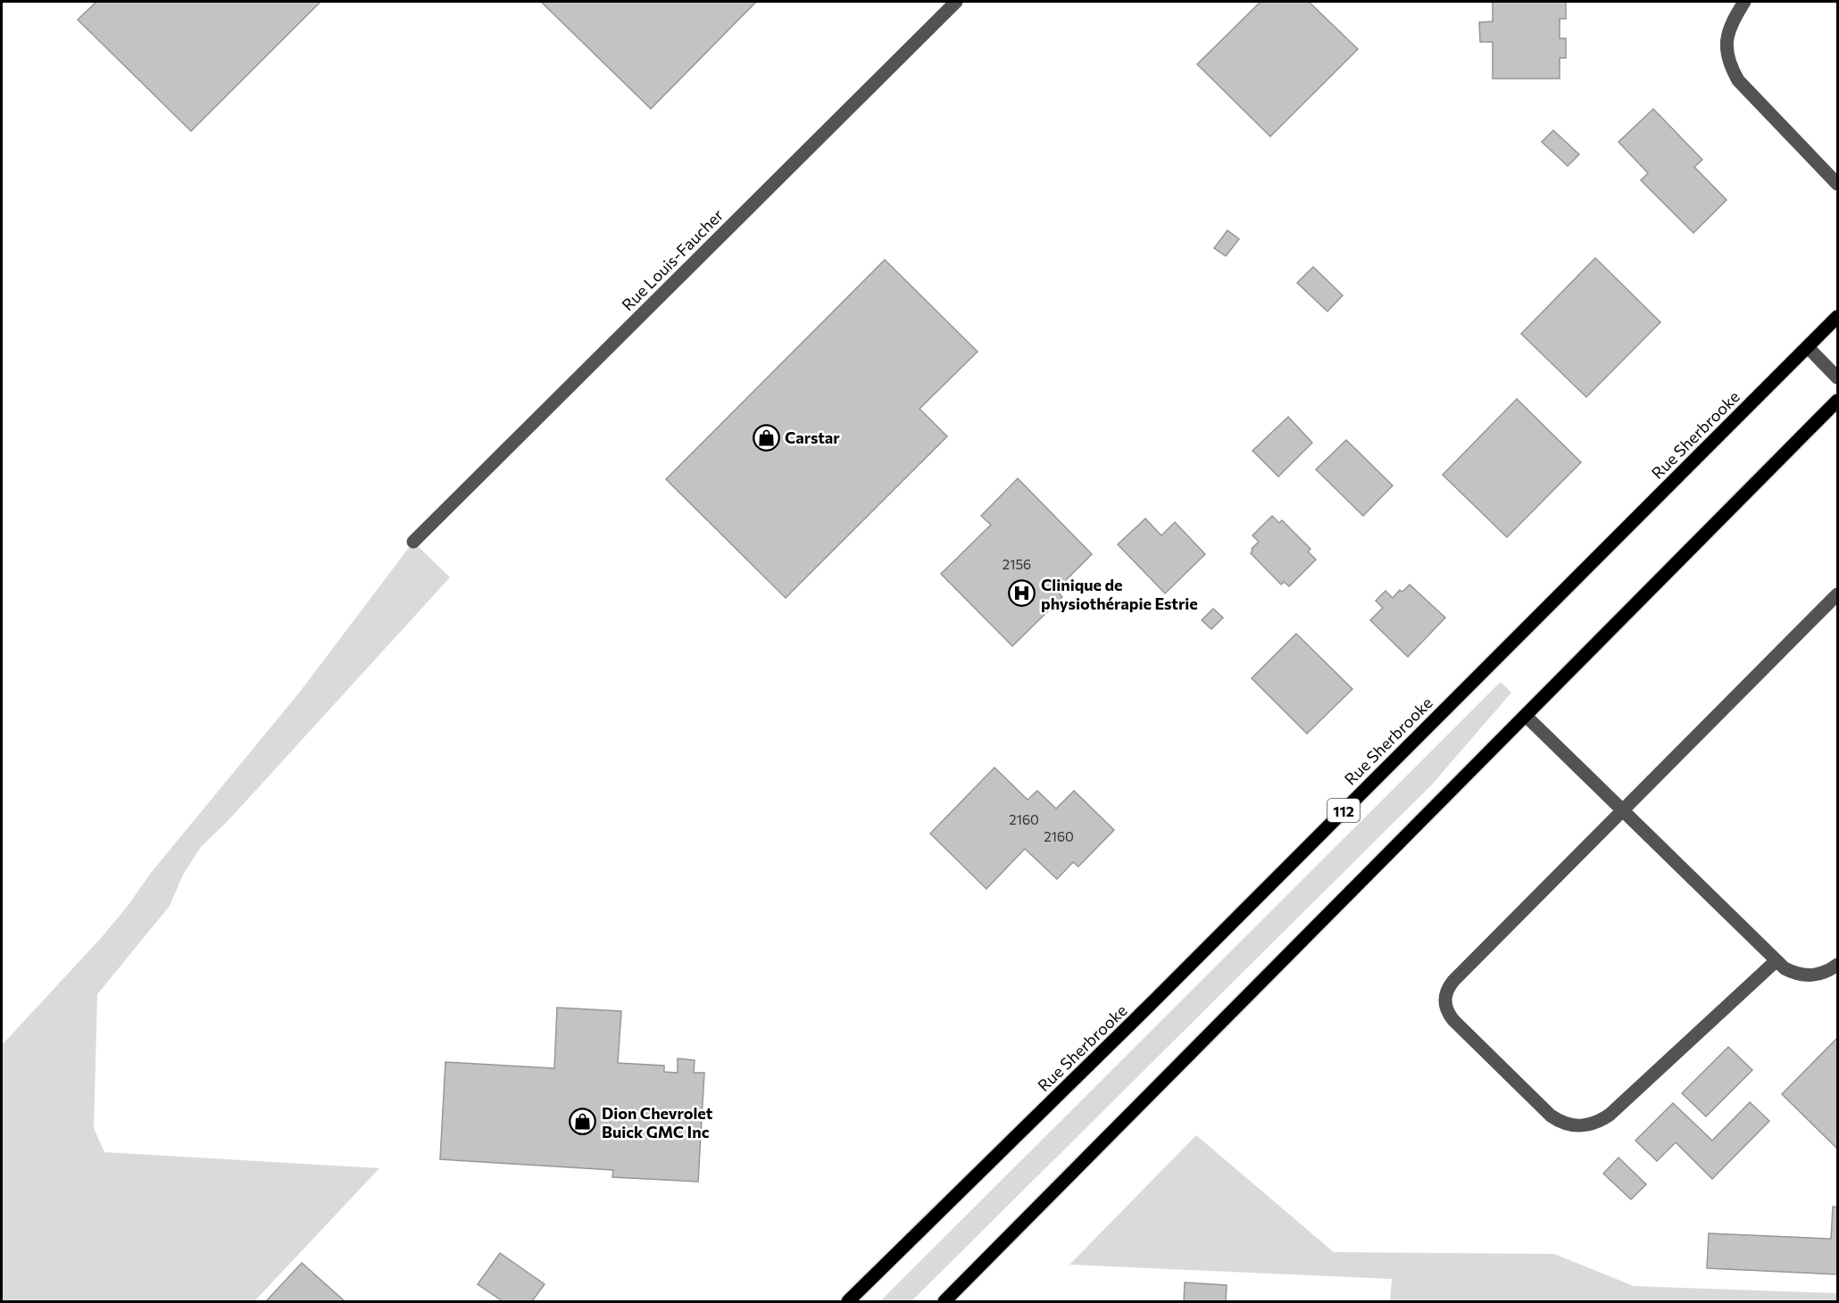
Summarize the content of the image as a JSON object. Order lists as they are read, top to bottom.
{
  "streets": {
    "main road": ["Rue Sherbrooke", "112"],
    "street": ["Rue Louis-Faucher"]
  },
  "places": {
    "shop": ["Carstar", "Dion Chevrolet Buick GMC Inc"],
    "hospital": ["Clinique de physiothérapie Estrie"]
  },
  "house_numbers": ["2156", "2160", "2160"]
}
